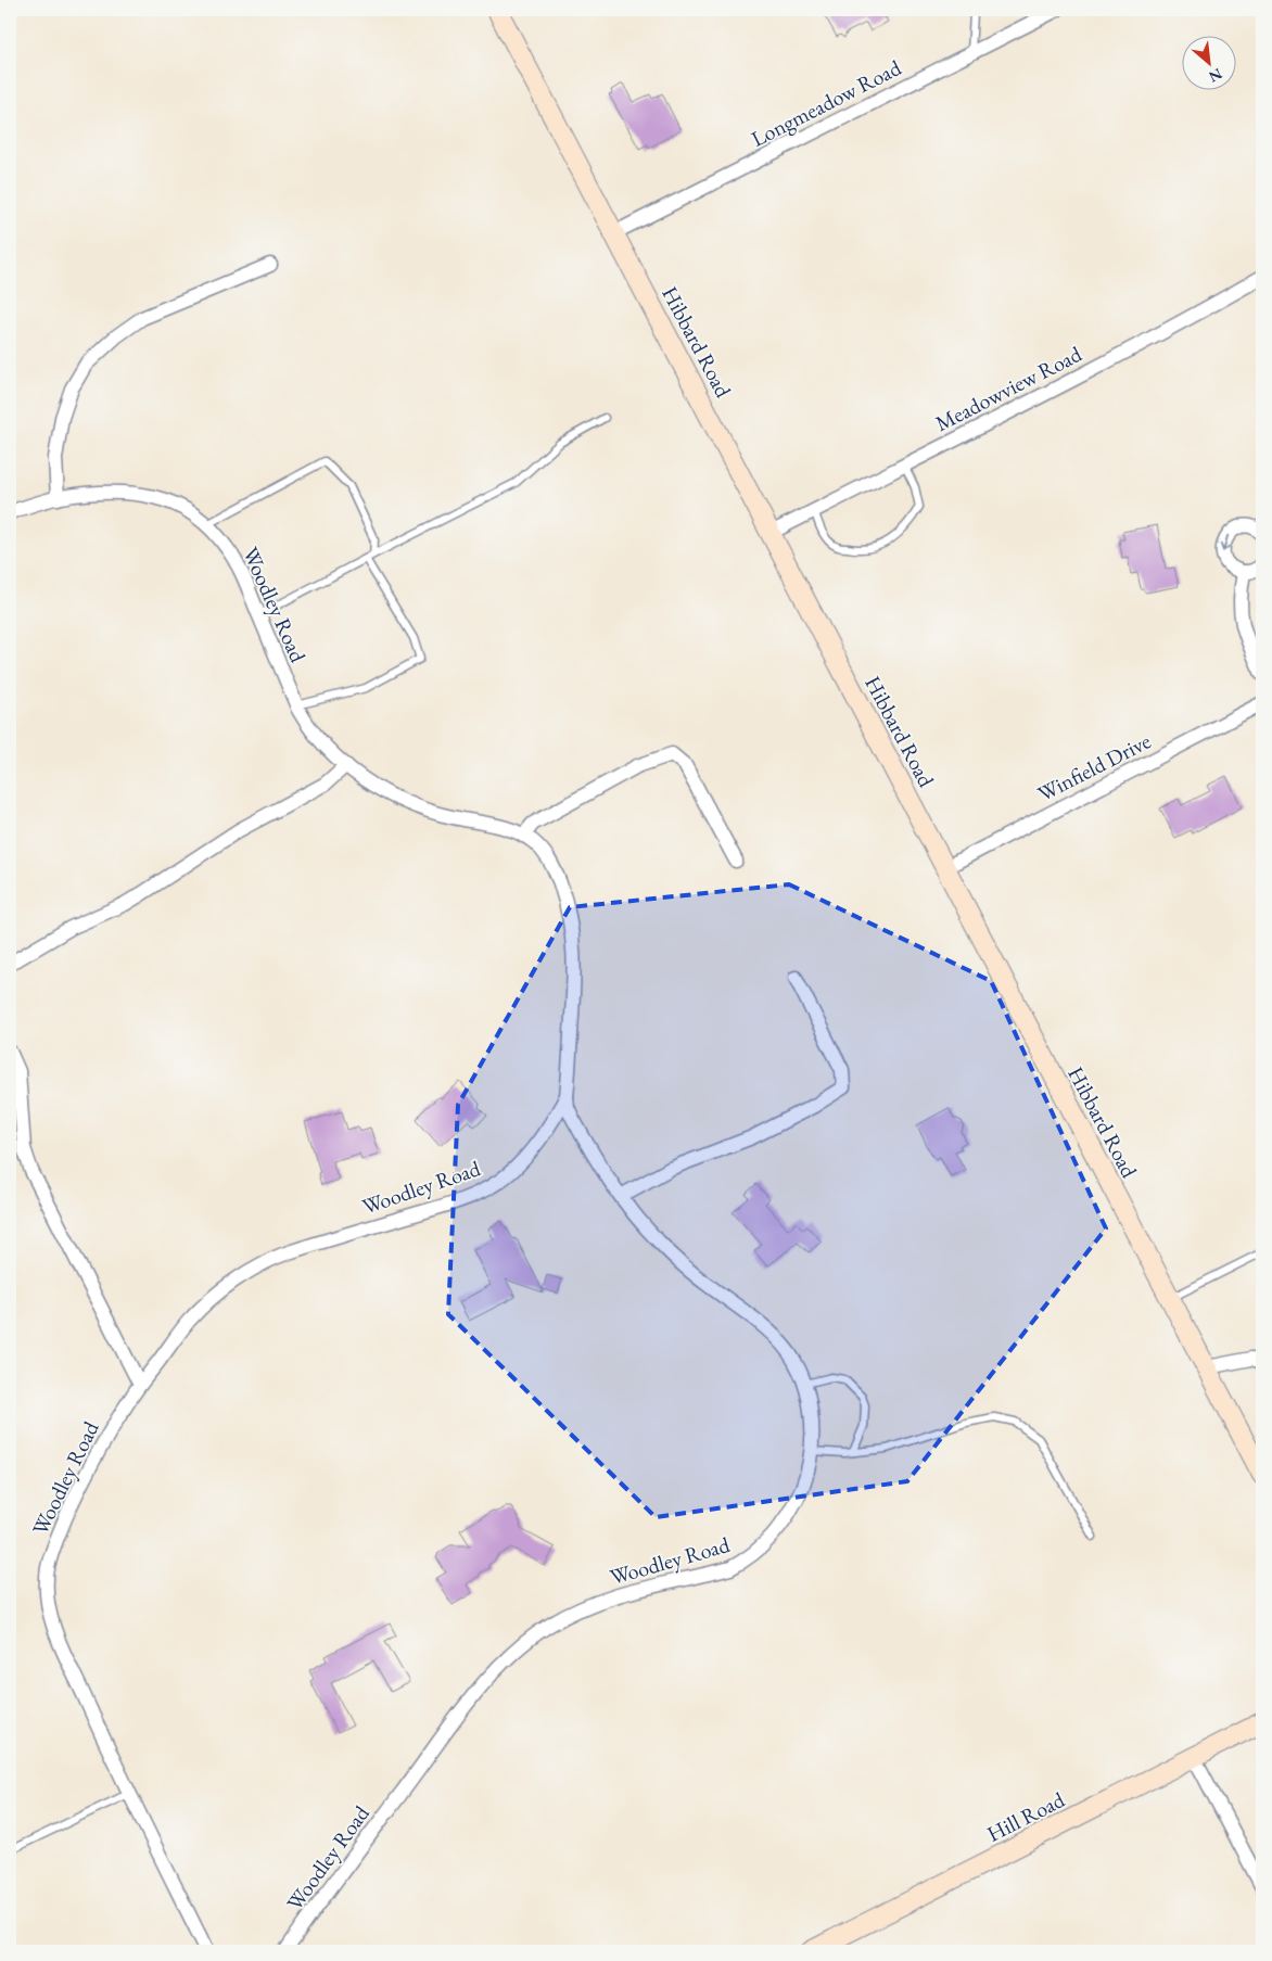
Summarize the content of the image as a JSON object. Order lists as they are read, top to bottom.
{
  "streets": {
    "street": [
      "Longmeadow Road",
      "Hibbard Road",
      "Meadowview Road",
      "Woodley Road",
      "Winfield Drive",
      "Hill Road"
    ]
  },
  "crossings": [
    ["Longmeadow Road", "Hibbard Road"],
    ["Hibbard Road", "Meadowview Road"],
    ["Hibbard Road", "Winfield Drive"]
  ],
  "north": "bottom right"
}
